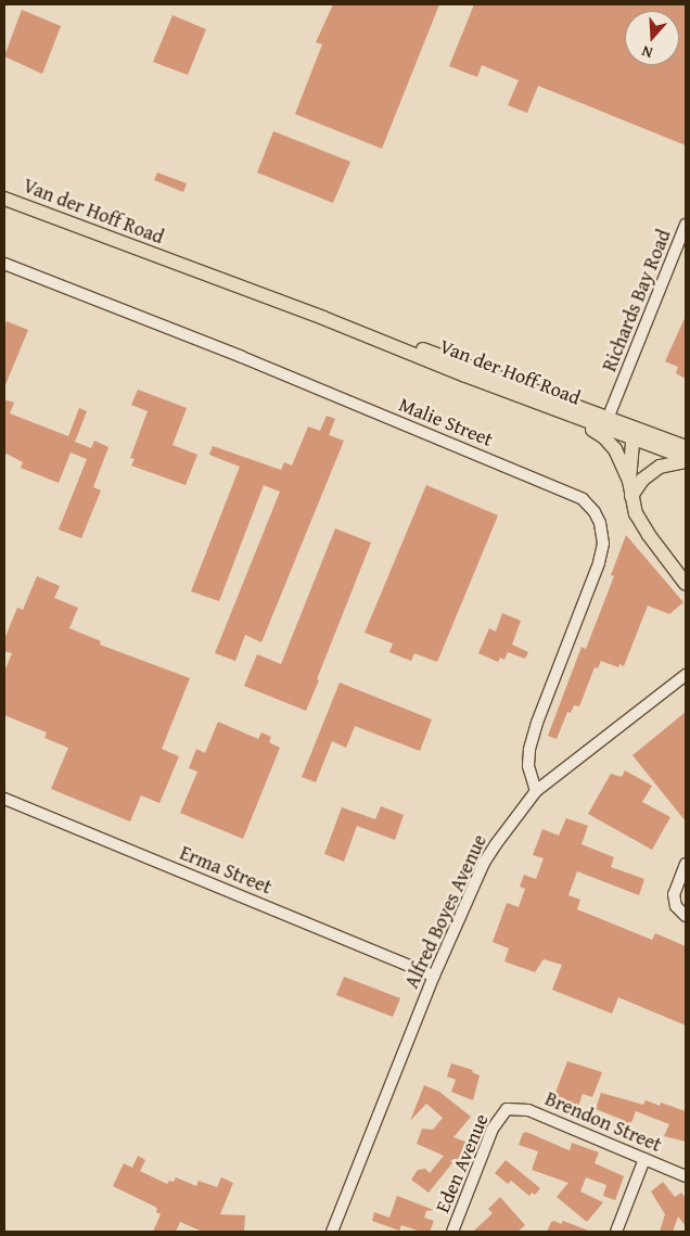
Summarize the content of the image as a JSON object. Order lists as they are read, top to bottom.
{
  "streets": {
    "main road": ["Van der Hoff Road"],
    "street": [
      "Richards Bay Road",
      "Malie Street",
      "Erma Street",
      "Alfred Boyes Avenue",
      "Brendon Street",
      "Eden Avenue"
    ]
  },
  "crossings": [
    ["Van der Hoff Road", "Richards Bay Road"],
    ["Malie Street", "Alfred Boyes Avenue"],
    ["Erma Street", "Alfred Boyes Avenue"],
    ["Brendon Street", "Eden Avenue"]
  ],
  "north": "bottom"
}
